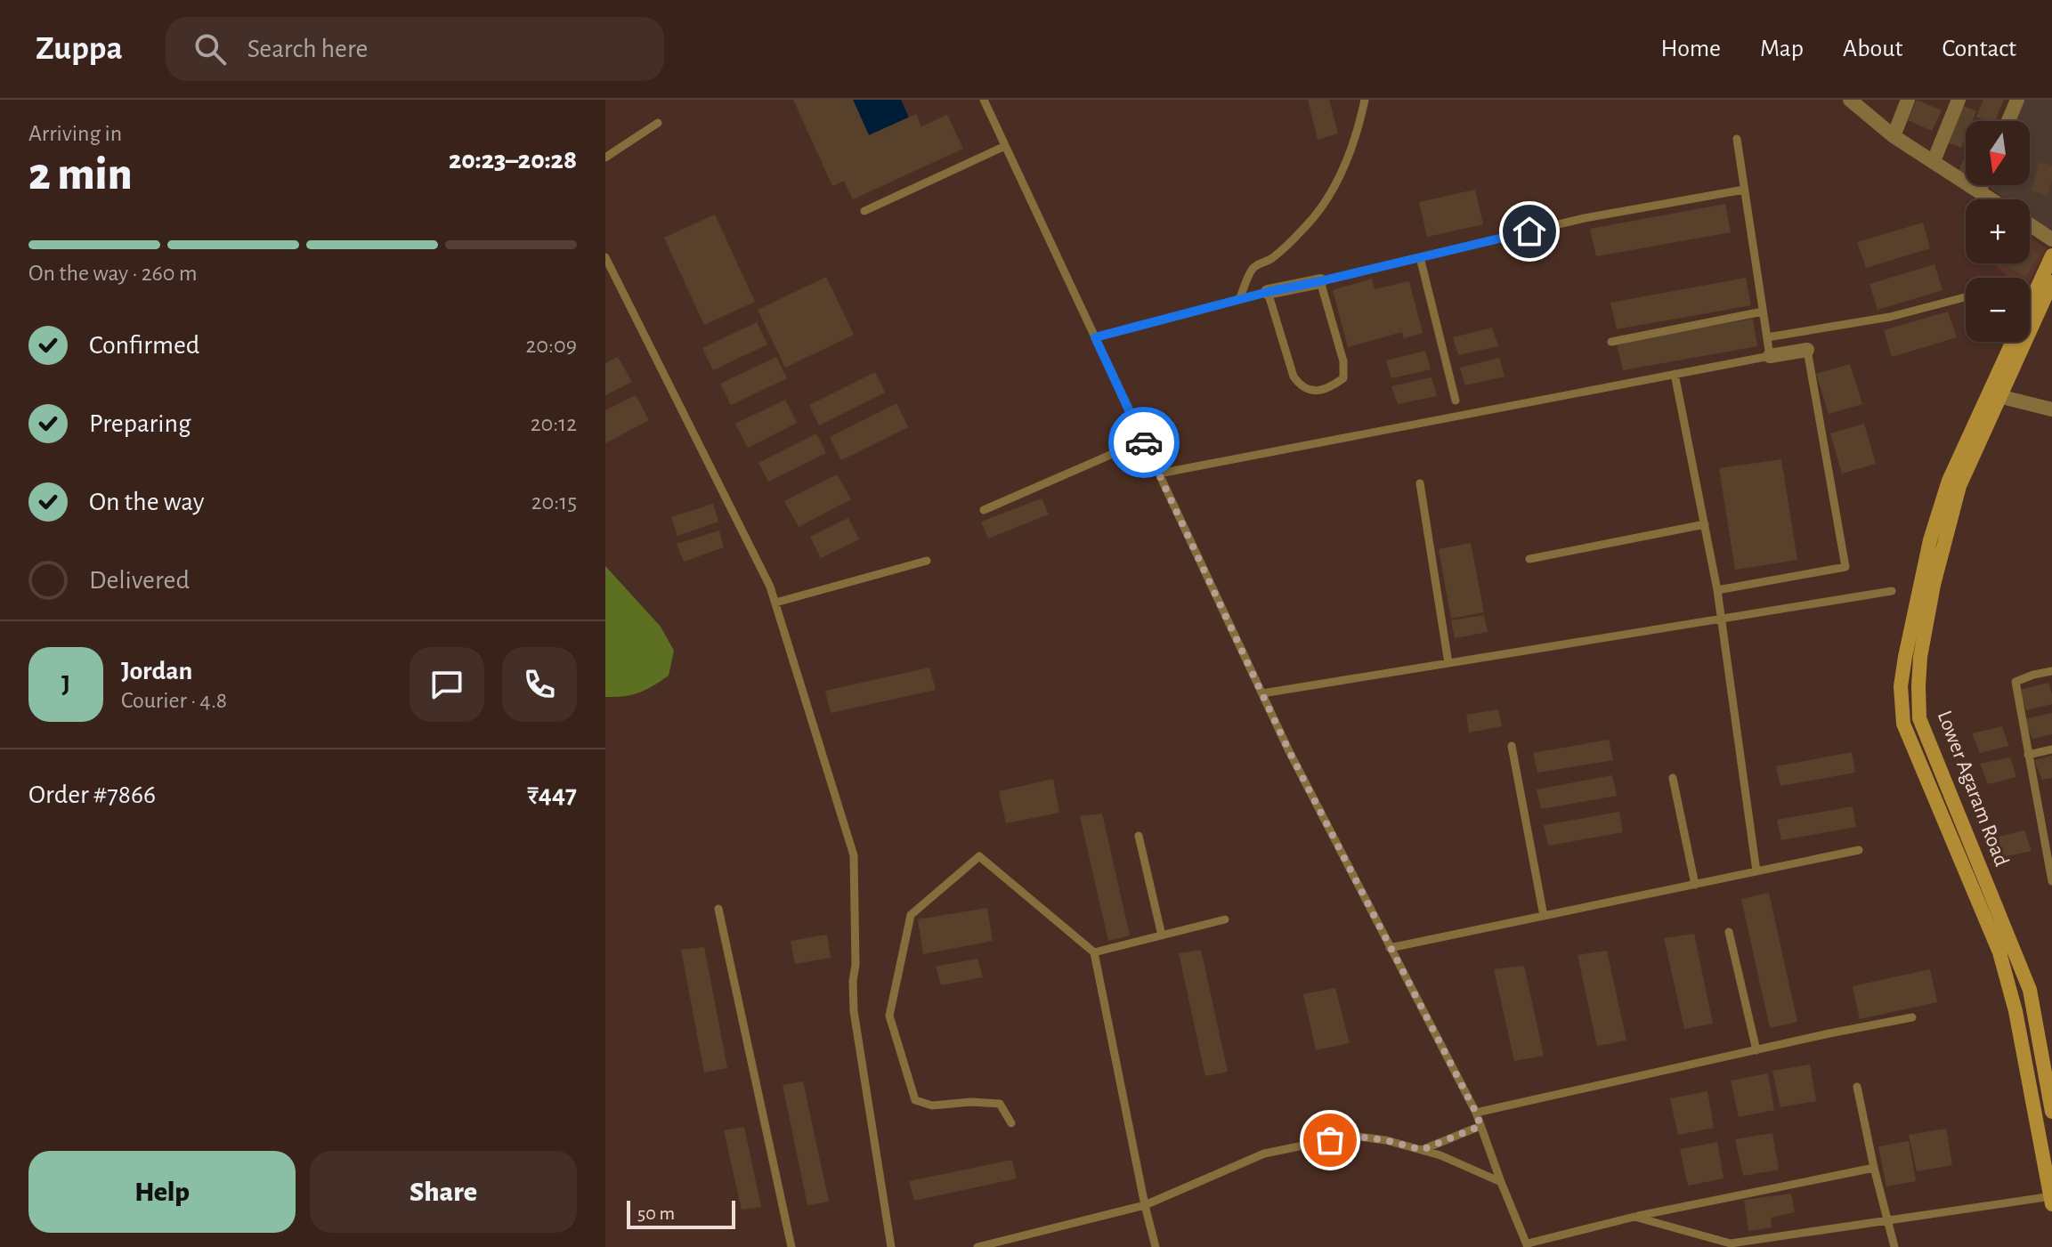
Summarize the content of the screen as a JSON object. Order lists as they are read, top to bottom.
{
  "streets": {
    "main road": ["Lower Agaram Road"]
  },
  "scale_bar": "50 m",
  "north": "bottom",
  "page": {
    "header": "Zuppa",
    "search": "Search here",
    "nav": [
      "Home",
      "Map",
      "About",
      "Contact"
    ],
    "heading": ["2 min", "Arriving in", "20:23–20:28"],
    "panel": [
      "Jordan",
      "Courier · 4.8",
      "Order #7866",
      "₹447"
    ],
    "map_buttons": ["+", "−"],
    "bar": "On the way · 260 m",
    "list": [
      ["Confirmed", "20:09"],
      ["Preparing", "20:12"],
      ["On the way", "20:15"],
      "Delivered"
    ],
    "round": "J",
    "buttons": ["Help", "Share"],
    "scale": "50 m"
  }
}
